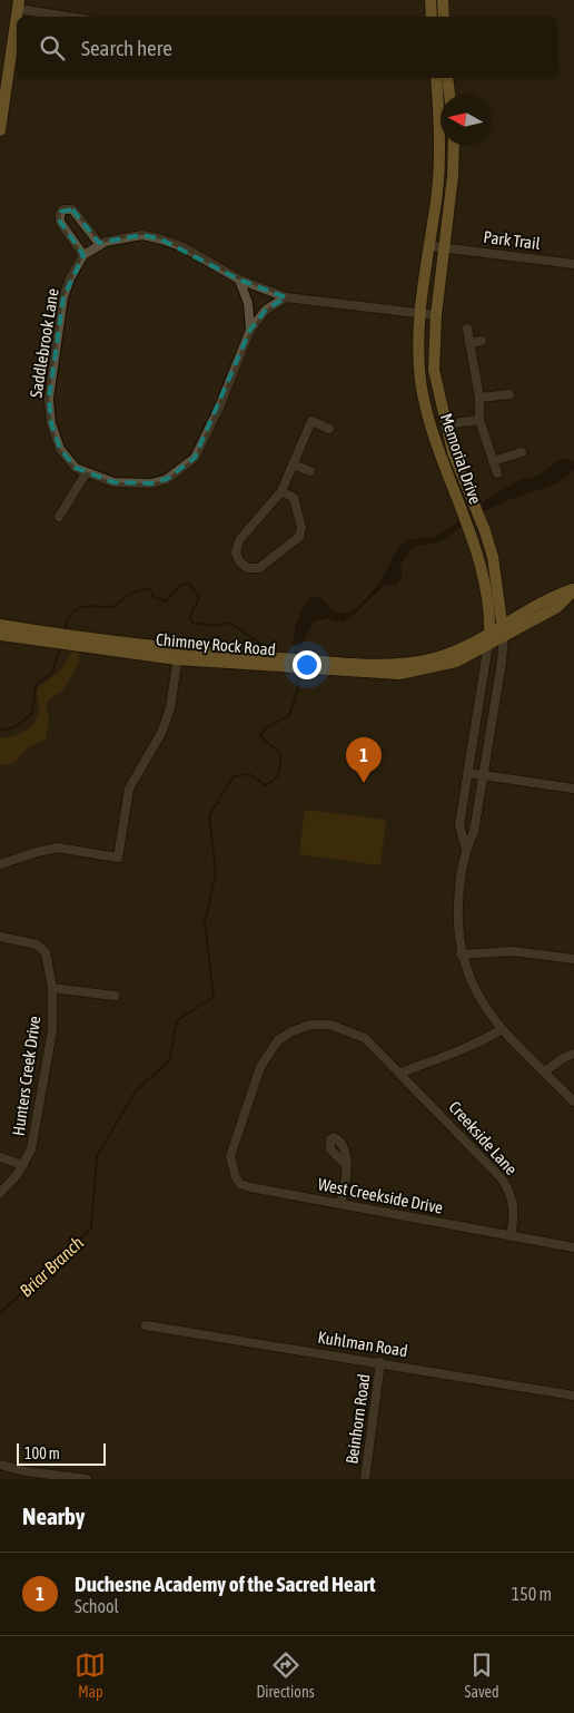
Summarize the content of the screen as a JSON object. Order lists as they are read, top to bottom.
{
  "streets": {
    "main road": ["Memorial Drive", "Chimney Rock Road"],
    "street": [
      "Park Trail",
      "Saddlebrook Lane",
      "Hunters Creek Drive",
      "Creekside Lane",
      "West Creekside Drive",
      "Kuhlman Road",
      "Beinhorn Road"
    ]
  },
  "crossings": [
    ["Park Trail", "Memorial Drive"],
    ["Saddlebrook Lane", "Memorial Drive"],
    ["Memorial Drive", "Chimney Rock Road"],
    ["Creekside Lane", "West Creekside Drive"],
    ["Kuhlman Road", "Beinhorn Road"]
  ],
  "water": ["Briar Branch"],
  "scale_bar": "100 m",
  "north": "left",
  "page": {
    "search": "Search here",
    "pins": "1",
    "scale": "100 m",
    "heading": "Nearby",
    "list": [
      {
        "mark": "1",
        "name": "Duchesne Academy of the Sacred Heart",
        "note": "School",
        "value": "150 m"
      }
    ],
    "nav": ["Map", "Directions", "Saved"]
  }
}
